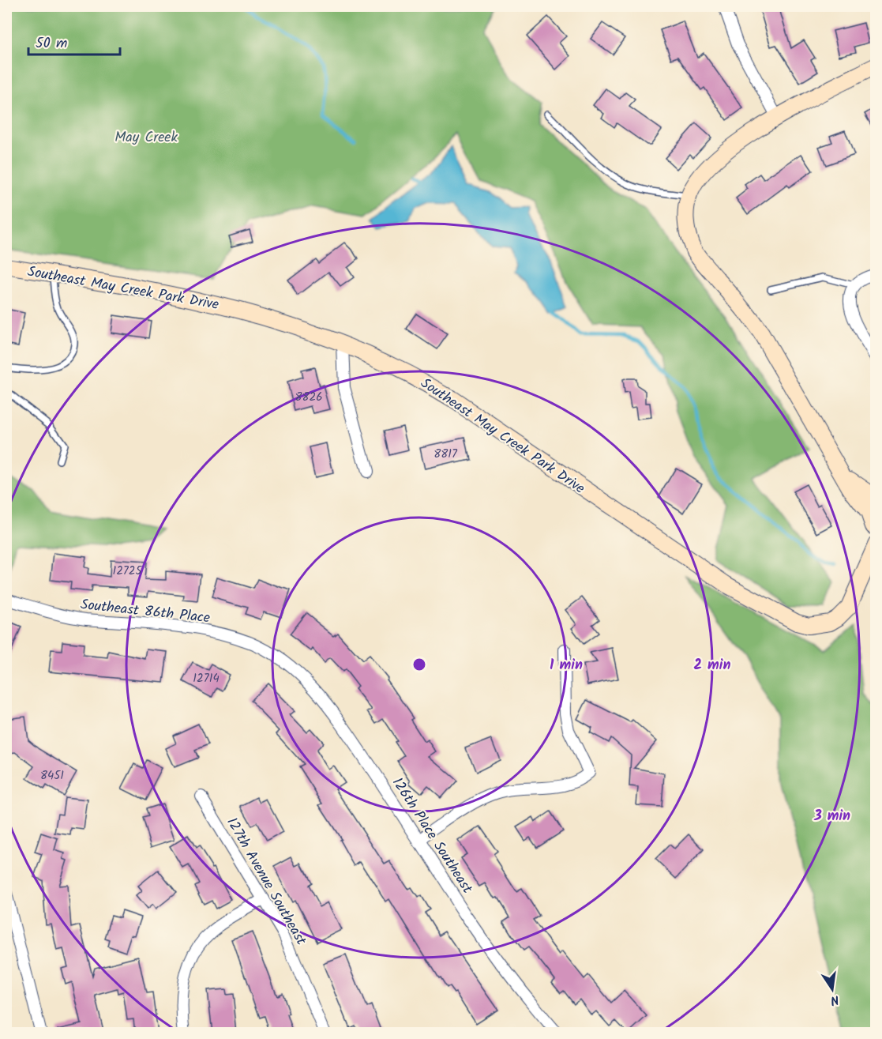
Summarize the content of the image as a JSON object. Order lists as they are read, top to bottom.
{
  "streets": {
    "street": [
      "Southeast May Creek Park Drive",
      "Southeast 86th Place",
      "126th Place Southeast",
      "127th Avenue Southeast"
    ]
  },
  "crossings": [
    ["Southeast 86th Place", "126th Place Southeast"]
  ],
  "parks": ["May Creek"],
  "house_numbers": [
    "8826",
    "8817",
    "12725",
    "12714",
    "8451"
  ],
  "scale_bar": "50 m",
  "north": "bottom",
  "rings": ["1 min", "2 min", "3 min"]
}
